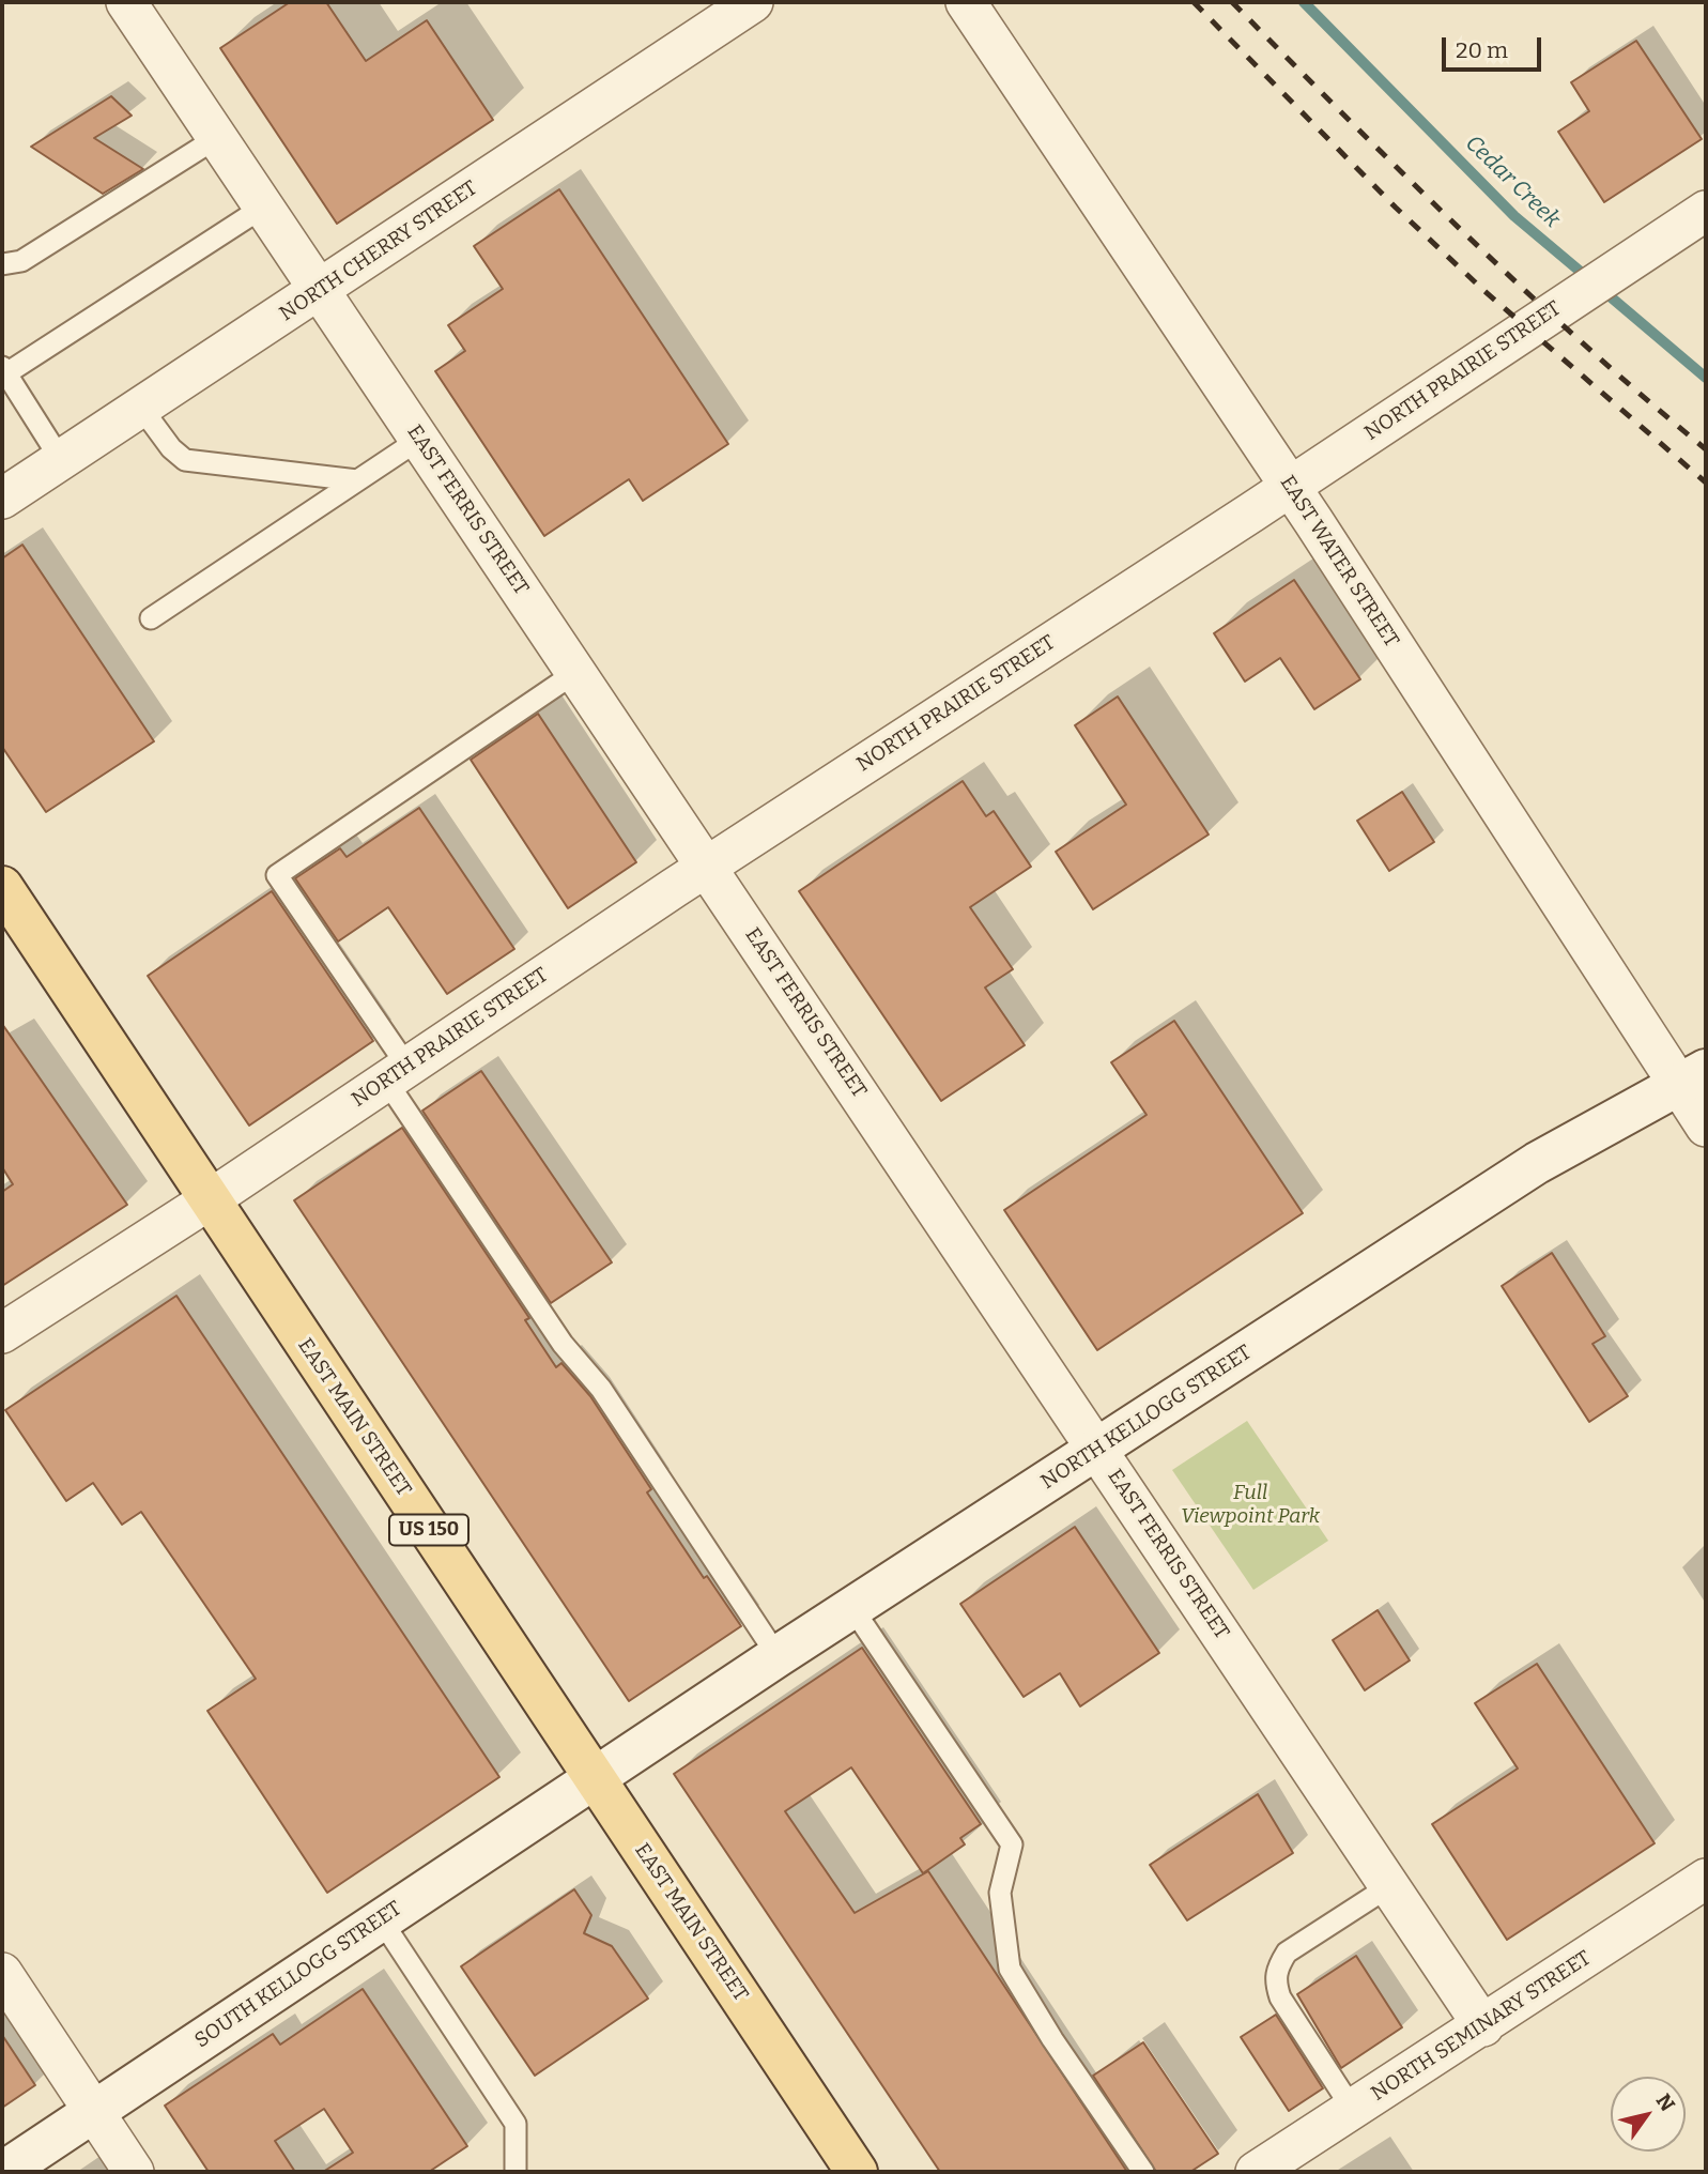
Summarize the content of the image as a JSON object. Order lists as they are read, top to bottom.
{
  "streets": {
    "main road": [
      "EAST MAIN STREET",
      "NORTH KELLOGG STREET",
      "US 150",
      "SOUTH KELLOGG STREET"
    ],
    "street": [
      "NORTH CHERRY STREET",
      "NORTH PRAIRIE STREET",
      "EAST FERRIS STREET",
      "EAST WATER STREET",
      "NORTH SEMINARY STREET"
    ]
  },
  "crossings": [
    ["NORTH CHERRY STREET", "EAST FERRIS STREET"],
    ["NORTH PRAIRIE STREET", "EAST FERRIS STREET"],
    ["NORTH PRAIRIE STREET", "EAST WATER STREET"],
    ["NORTH PRAIRIE STREET", "EAST MAIN STREET"],
    ["EAST FERRIS STREET", "NORTH KELLOGG STREET"],
    ["EAST FERRIS STREET", "NORTH SEMINARY STREET"],
    ["EAST WATER STREET", "NORTH KELLOGG STREET"],
    ["EAST MAIN STREET", "NORTH KELLOGG STREET"],
    ["EAST MAIN STREET", "SOUTH KELLOGG STREET"],
    ["NORTH KELLOGG STREET", "SOUTH KELLOGG STREET"]
  ],
  "water": ["Cedar Creek"],
  "parks": ["Full Viewpoint Park"],
  "scale_bar": "20 m",
  "north": "top right"
}
